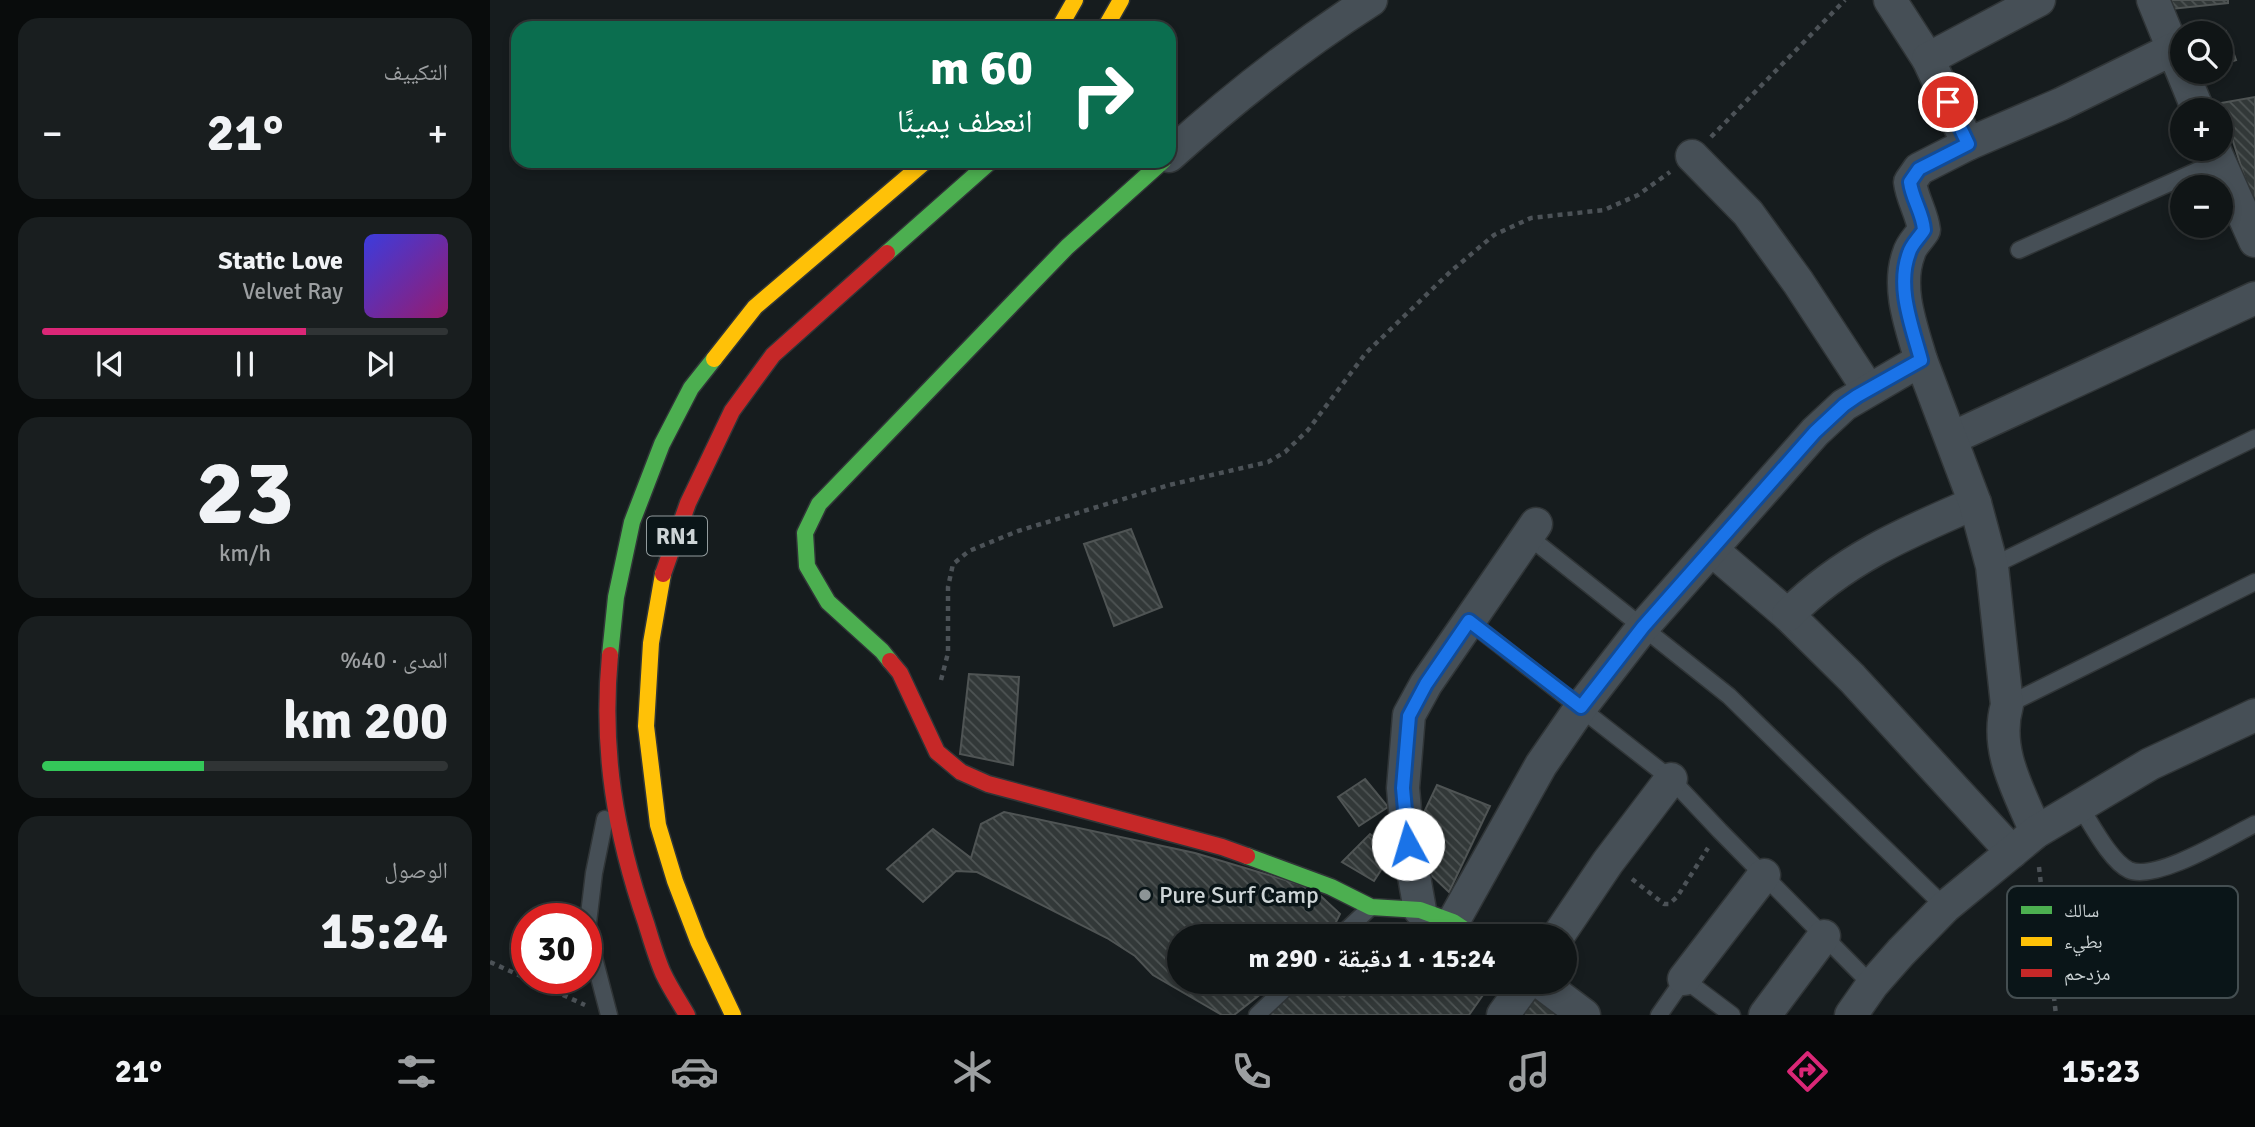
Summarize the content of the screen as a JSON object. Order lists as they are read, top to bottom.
{
  "streets": {
    "main road": ["RN1"]
  },
  "places": ["Pure Surf Camp"],
  "legend": ["سالك", "بطيء", "مزدحم"],
  "page": {
    "tile": [
      "التكييف",
      ["23", "km/h"],
      ["المدى · 40%", "200 km"],
      ["الوصول", "15:24"]
    ],
    "map_buttons": ["+", "−"],
    "turn": ["60 m", "انعطف يمينًا"],
    "heat": ["−", "21°", "+"],
    "song": ["Static Love", "Velvet Ray"],
    "limit": "30",
    "trip": "15:24 · 1 دقيقة · 290 m",
    "tabs": ["15:23", "21°"]
  }
}
